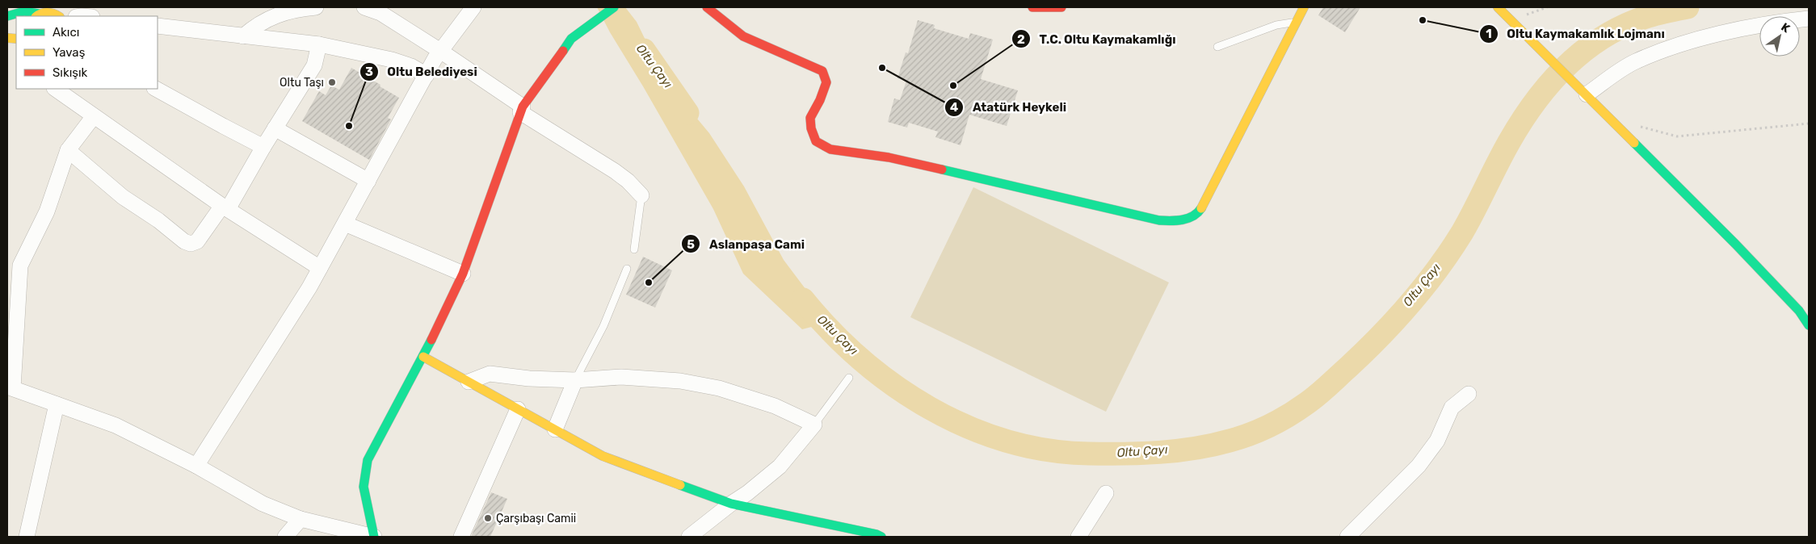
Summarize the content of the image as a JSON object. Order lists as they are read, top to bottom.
{
  "water": ["Oltu Çayı"],
  "places": [
    "Oltu Kaymakamlık Lojmanı",
    "Atatürk Heykeli",
    "Oltu Taşı",
    "T.C. Oltu Kaymakamlığı",
    "Oltu Belediyesi",
    "Aslanpaşa Cami",
    "Çarşıbaşı Camii"
  ],
  "legend": ["Akıcı", "Yavaş", "Sıkışık"],
  "north": "top right"
}
